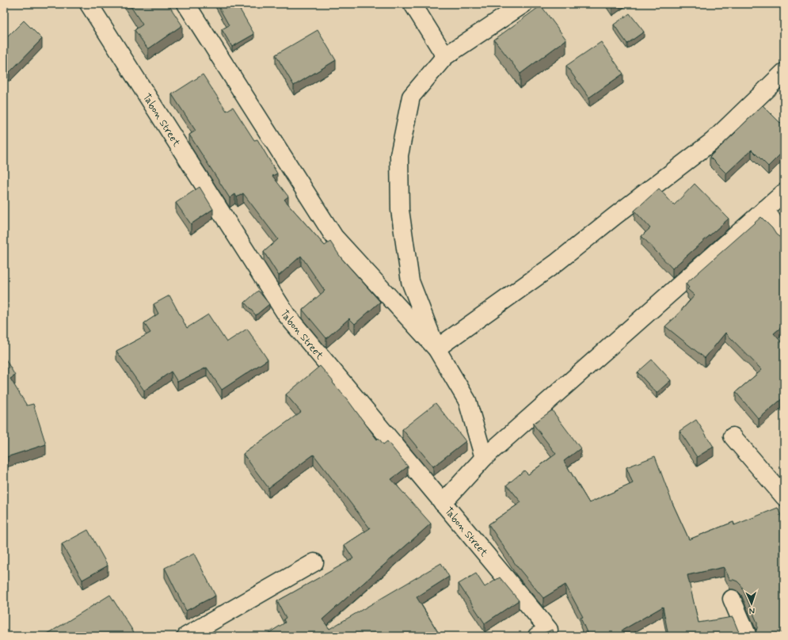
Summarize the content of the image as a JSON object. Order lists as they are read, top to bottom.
{
  "streets": {
    "street": ["Tabon Street"]
  },
  "north": "bottom"
}
